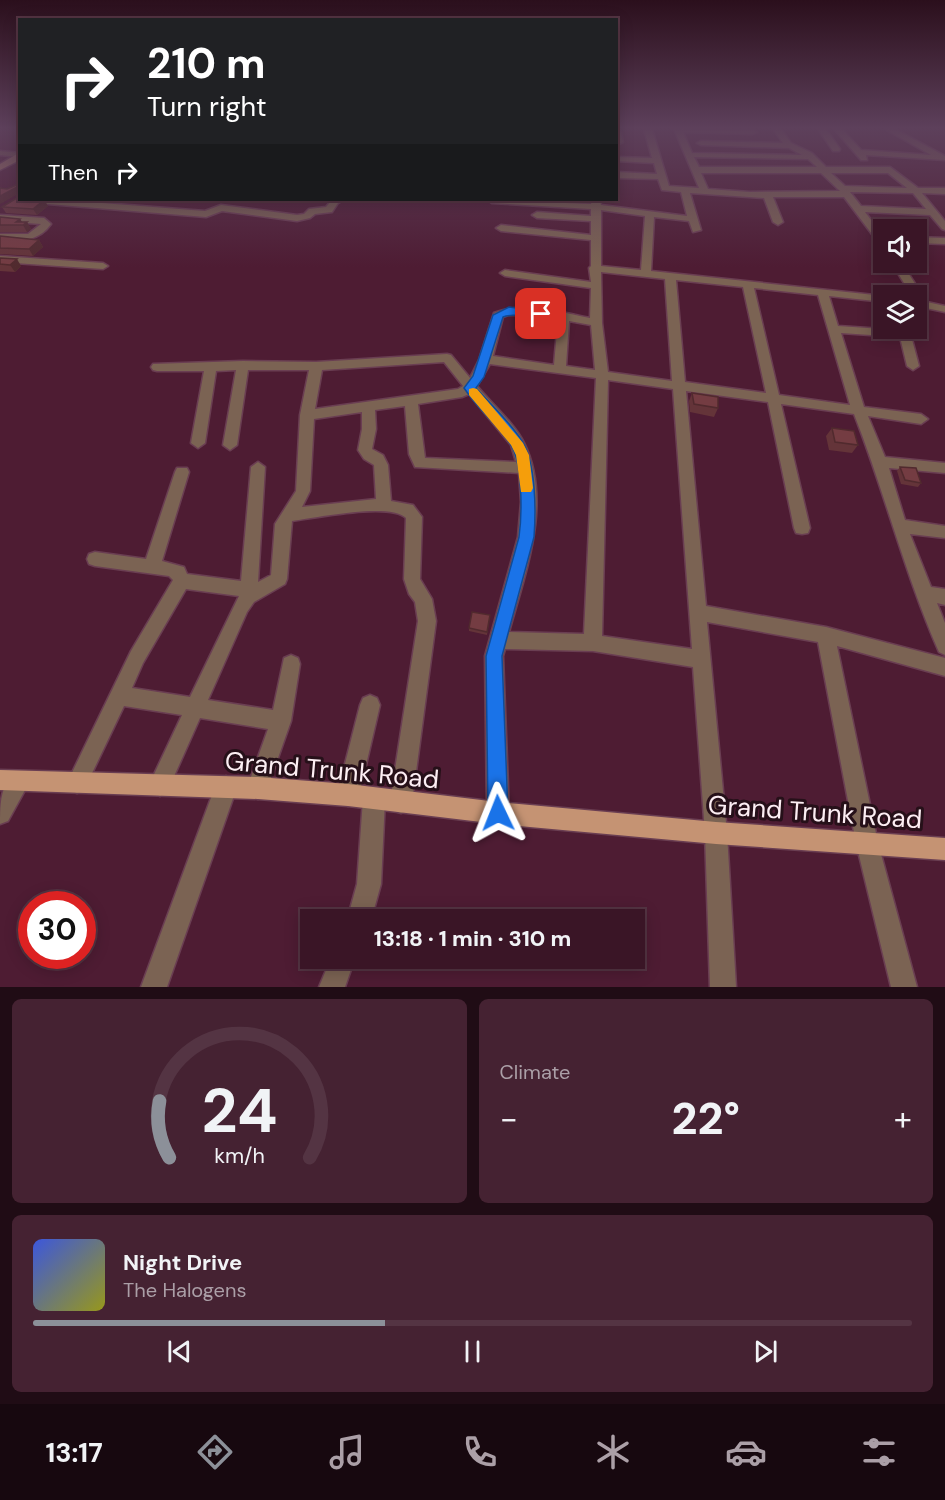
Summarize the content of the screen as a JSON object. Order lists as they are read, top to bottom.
{
  "streets": {
    "main road": ["Grand Trunk Road"]
  },
  "page": {
    "turn": ["210 m", "Turn right"],
    "then": "Then",
    "limit": "30",
    "trip": "13:18 · 1 min · 310 m",
    "tile": "Climate",
    "heat": ["−", "22°", "+"],
    "song": ["Night Drive", "The Halogens"],
    "tabs": "13:17",
    "gauge": ["24", "km/h"]
  }
}
